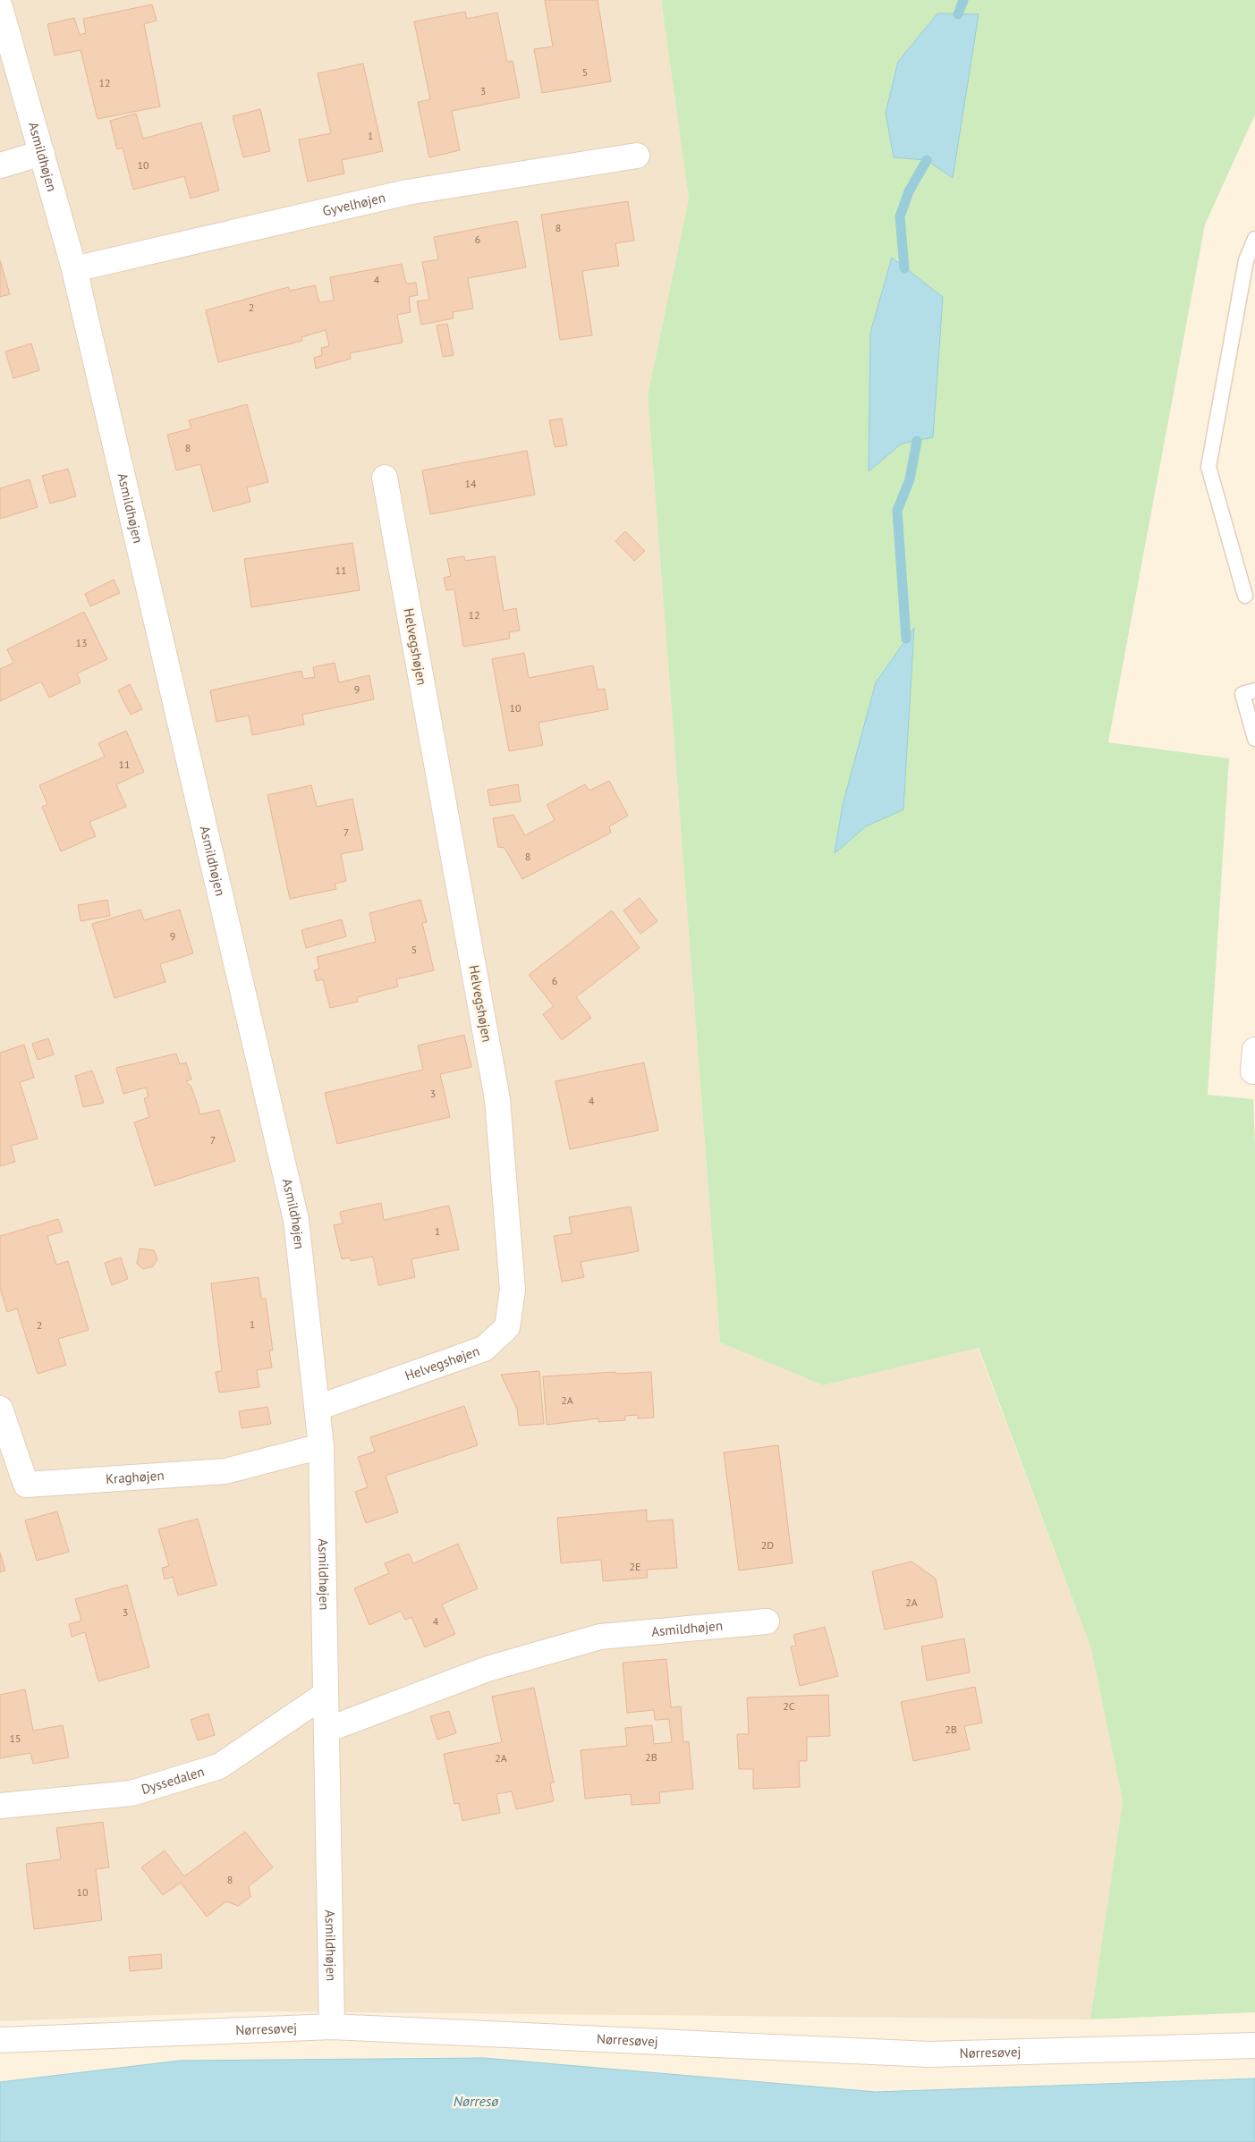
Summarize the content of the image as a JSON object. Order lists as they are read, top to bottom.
{
  "streets": {
    "street": [
      "Asmildhøjen",
      "Gyvelhøjen",
      "Helvegshøjen",
      "Kraghøjen",
      "Dyssedalen",
      "Nørresøvej"
    ]
  },
  "crossings": [
    ["Asmildhøjen", "Gyvelhøjen"],
    ["Asmildhøjen", "Helvegshøjen"],
    ["Asmildhøjen", "Kraghøjen"],
    ["Asmildhøjen", "Dyssedalen"],
    ["Asmildhøjen", "Nørresøvej"]
  ],
  "water": ["Nørresø"],
  "house_numbers": [
    "5",
    "12",
    "3",
    "1",
    "10",
    "8",
    "6",
    "4",
    "2",
    "8",
    "14",
    "11",
    "12",
    "13",
    "9",
    "10",
    "11",
    "7",
    "8",
    "9",
    "5",
    "6",
    "3",
    "4",
    "7",
    "1",
    "1",
    "2",
    "2A",
    "2D",
    "2E",
    "2A",
    "3",
    "4",
    "2C",
    "2B",
    "15",
    "2B",
    "2A",
    "8",
    "10"
  ]
}
